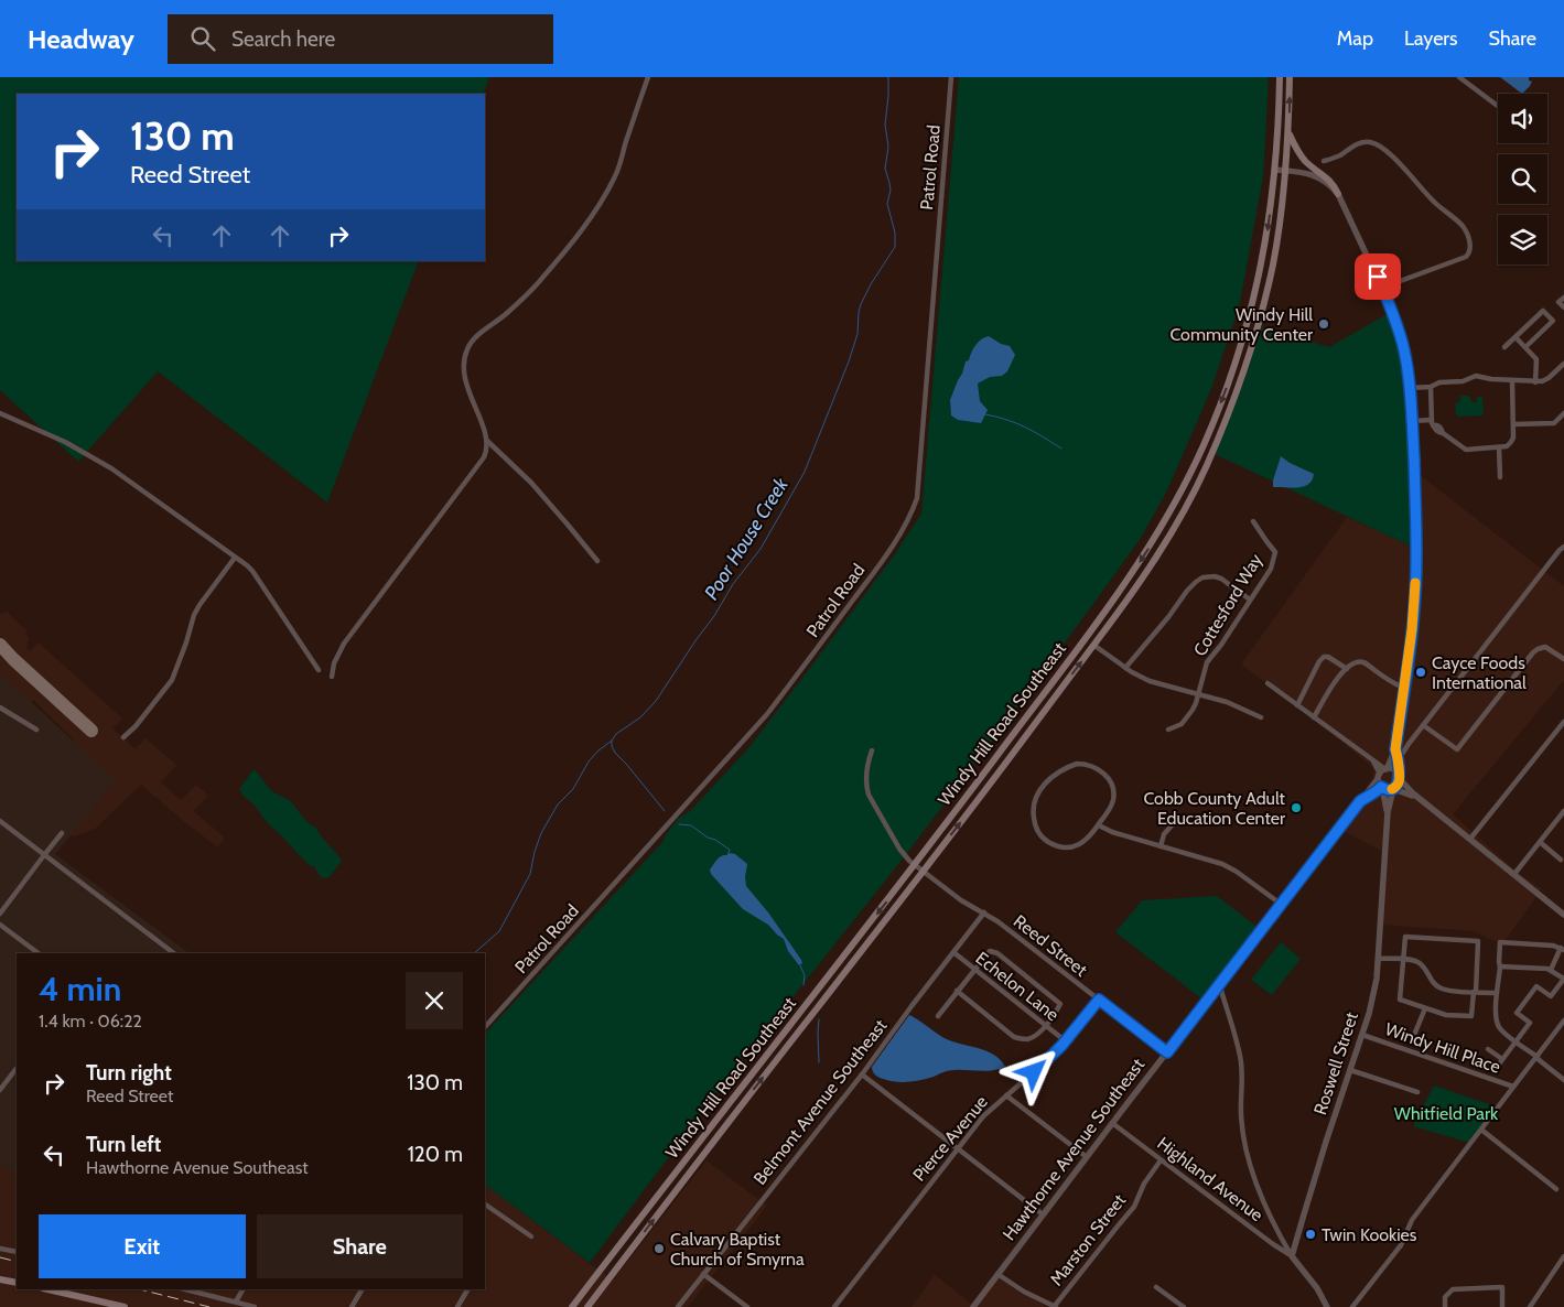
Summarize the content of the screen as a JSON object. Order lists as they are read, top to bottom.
{
  "streets": {
    "main road": ["Windy Hill Road Southeast"],
    "street": [
      "Patrol Road",
      "Cottesford Way",
      "Reed Street",
      "Echelon Lane",
      "Windy Hill Place",
      "Roswell Street",
      "Belmont Avenue Southeast",
      "Pierce Avenue",
      "Hawthorne Avenue Southeast",
      "Highland Avenue",
      "Marston Street"
    ]
  },
  "crossings": [
    ["Windy Hill Road Southeast", "Reed Street"],
    ["Reed Street", "Belmont Avenue Southeast"],
    ["Reed Street", "Pierce Avenue"],
    ["Reed Street", "Hawthorne Avenue Southeast"],
    ["Echelon Lane", "Belmont Avenue Southeast"],
    ["Echelon Lane", "Pierce Avenue"],
    ["Windy Hill Place", "Roswell Street"],
    ["Roswell Street", "Hawthorne Avenue Southeast"],
    ["Roswell Street", "Highland Avenue"],
    ["Hawthorne Avenue Southeast", "Highland Avenue"],
    ["Highland Avenue", "Marston Street"]
  ],
  "water": ["Poor House Creek"],
  "parks": ["Whitfield Park"],
  "places": [
    "Windy Hill Community Center",
    "Cayce Foods International",
    "Cobb County Adult Education Center",
    "Twin Kookies",
    "Calvary Baptist Church of Smyrna"
  ],
  "page": {
    "header": "Headway",
    "search": "Search here",
    "nav": ["Map", "Layers", "Share"],
    "turn": ["130 m", "Reed Street"],
    "heading": ["4 min", "1.4 km · 06:22"],
    "list": [
      {
        "name": "Turn right",
        "note": "Reed Street",
        "value": "130 m"
      },
      {
        "name": "Turn left",
        "note": "Hawthorne Avenue Southeast",
        "value": "120 m"
      }
    ],
    "buttons": ["Exit", "Share"]
  }
}
